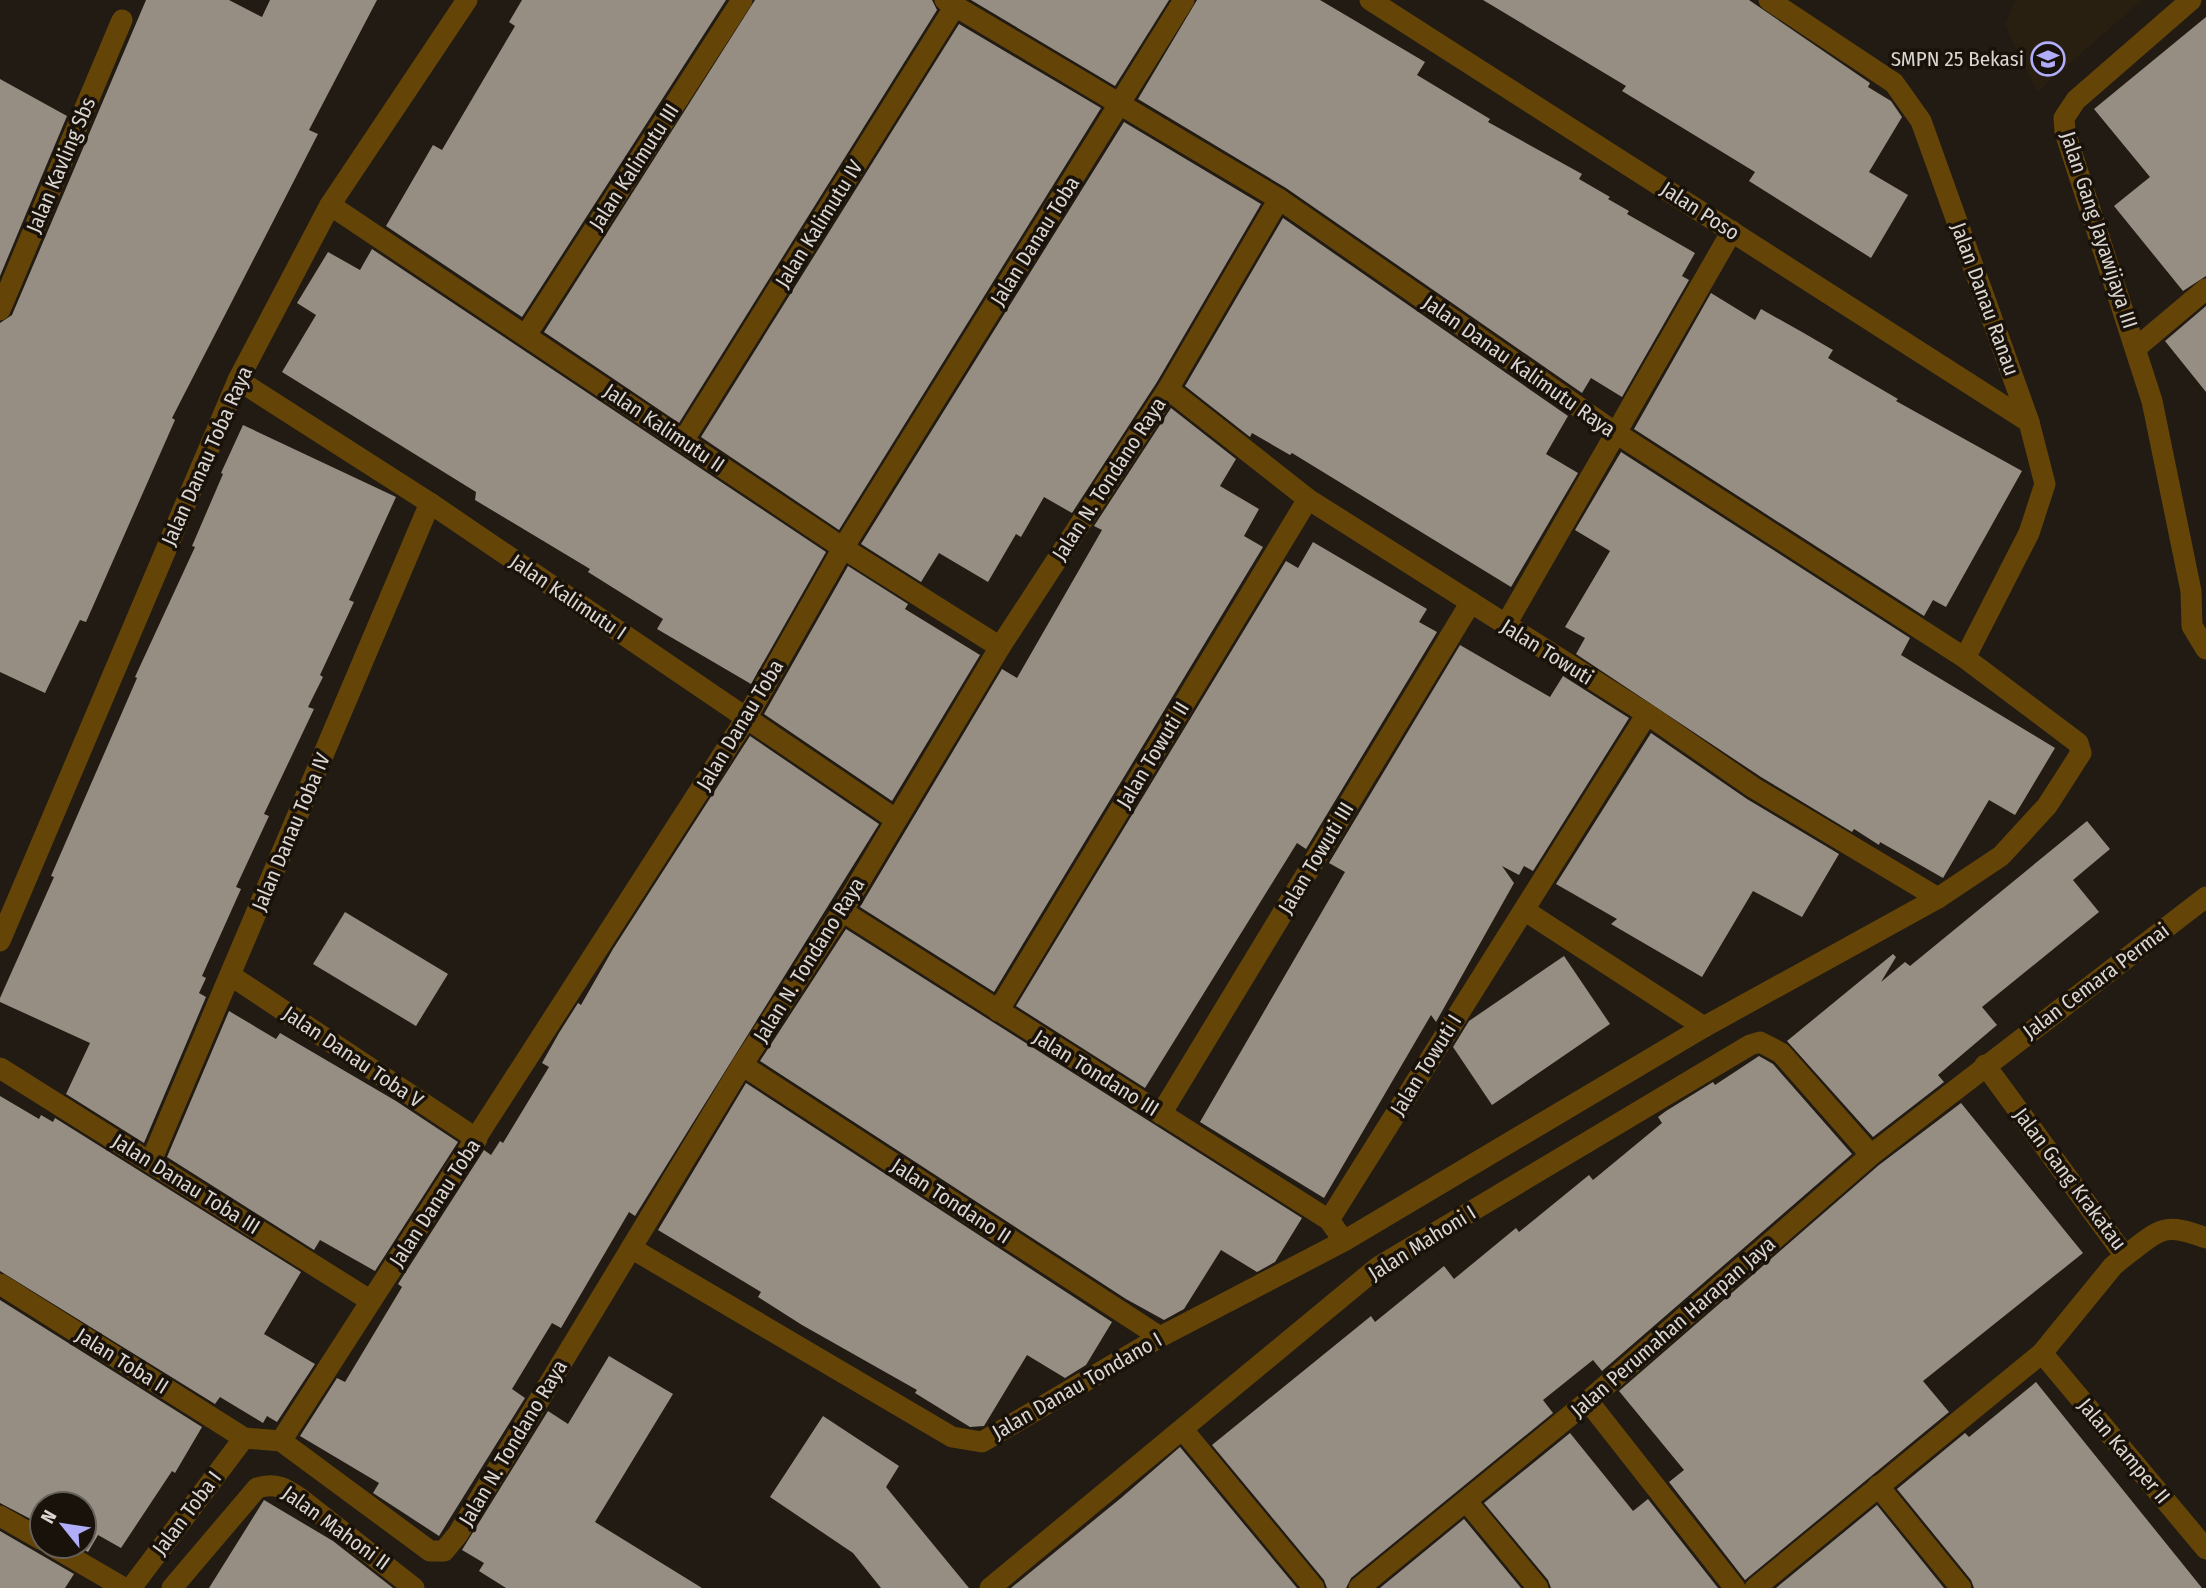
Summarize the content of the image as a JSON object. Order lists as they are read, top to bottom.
{
  "streets": {
    "street": [
      "Jalan Kavling Sbs",
      "Jalan Kalimutu III",
      "Jalan Poso",
      "Jalan Kalimutu IV",
      "Jalan Gang Jayawijaya III",
      "Jalan Danau Toba",
      "Jalan Danau Ranau",
      "Jalan Danau Kalimutu Raya",
      "Jalan Kalimutu II",
      "Jalan Danau Toba Raya",
      "Jalan N. Tondano Raya",
      "Jalan Kalimutu I",
      "Jalan Towuti",
      "Jalan Towuti II",
      "Jalan Danau Toba IV",
      "Jalan Towuti III",
      "Jalan Cemara Permai",
      "Jalan Danau Toba V",
      "Jalan Towuti I",
      "Jalan Tondano III",
      "Jalan Gang Krakatau",
      "Jalan Danau Toba III",
      "Jalan Tondano II",
      "Jalan Mahoni I",
      "Jalan Perumahan Harapan Jaya",
      "Jalan Toba II",
      "Jalan Danau Tondano I",
      "Jalan Kamper II",
      "Jalan Toba I",
      "Jalan Mahoni II"
    ]
  },
  "crossings": [
    ["Jalan Kalimutu III", "Jalan Kalimutu II"],
    ["Jalan Poso", "Jalan Danau Ranau"],
    ["Jalan Kalimutu IV", "Jalan Danau Kalimutu Raya"],
    ["Jalan Kalimutu IV", "Jalan Kalimutu II"],
    ["Jalan Danau Toba", "Jalan Danau Kalimutu Raya"],
    ["Jalan Danau Toba", "Jalan Kalimutu II"],
    ["Jalan Danau Toba", "Jalan N. Tondano Raya"],
    ["Jalan Danau Toba", "Jalan Kalimutu I"],
    ["Jalan Danau Toba", "Jalan Danau Toba V"],
    ["Jalan Danau Toba", "Jalan Danau Toba III"],
    ["Jalan Danau Ranau", "Jalan Danau Kalimutu Raya"],
    ["Jalan Danau Kalimutu Raya", "Jalan N. Tondano Raya"],
    ["Jalan Danau Kalimutu Raya", "Jalan Danau Tondano I"],
    ["Jalan Kalimutu II", "Jalan Danau Toba Raya"],
    ["Jalan Kalimutu II", "Jalan N. Tondano Raya"],
    ["Jalan Danau Toba Raya", "Jalan Kalimutu I"],
    ["Jalan N. Tondano Raya", "Jalan Kalimutu I"],
    ["Jalan N. Tondano Raya", "Jalan Towuti"],
    ["Jalan N. Tondano Raya", "Jalan Tondano III"],
    ["Jalan N. Tondano Raya", "Jalan Tondano II"],
    ["Jalan N. Tondano Raya", "Jalan Danau Tondano I"],
    ["Jalan Kalimutu I", "Jalan Danau Toba IV"],
    ["Jalan Towuti", "Jalan Towuti II"],
    ["Jalan Towuti", "Jalan Towuti III"],
    ["Jalan Towuti", "Jalan Towuti I"],
    ["Jalan Towuti", "Jalan Danau Tondano I"],
    ["Jalan Towuti II", "Jalan Tondano III"],
    ["Jalan Danau Toba IV", "Jalan Danau Toba V"],
    ["Jalan Danau Toba IV", "Jalan Danau Toba III"],
    ["Jalan Towuti III", "Jalan Tondano III"],
    ["Jalan Cemara Permai", "Jalan Gang Krakatau"],
    ["Jalan Cemara Permai", "Jalan Perumahan Harapan Jaya"],
    ["Jalan Towuti I", "Jalan Tondano III"],
    ["Jalan Tondano III", "Jalan Danau Tondano I"],
    ["Jalan Gang Krakatau", "Jalan Perumahan Harapan Jaya"],
    ["Jalan Tondano II", "Jalan Danau Tondano I"],
    ["Jalan Mahoni I", "Jalan Perumahan Harapan Jaya"],
    ["Jalan Toba II", "Jalan Toba I"]
  ],
  "places": {
    "school or university": ["SMPN 25 Bekasi"]
  },
  "north": "top left"
}
